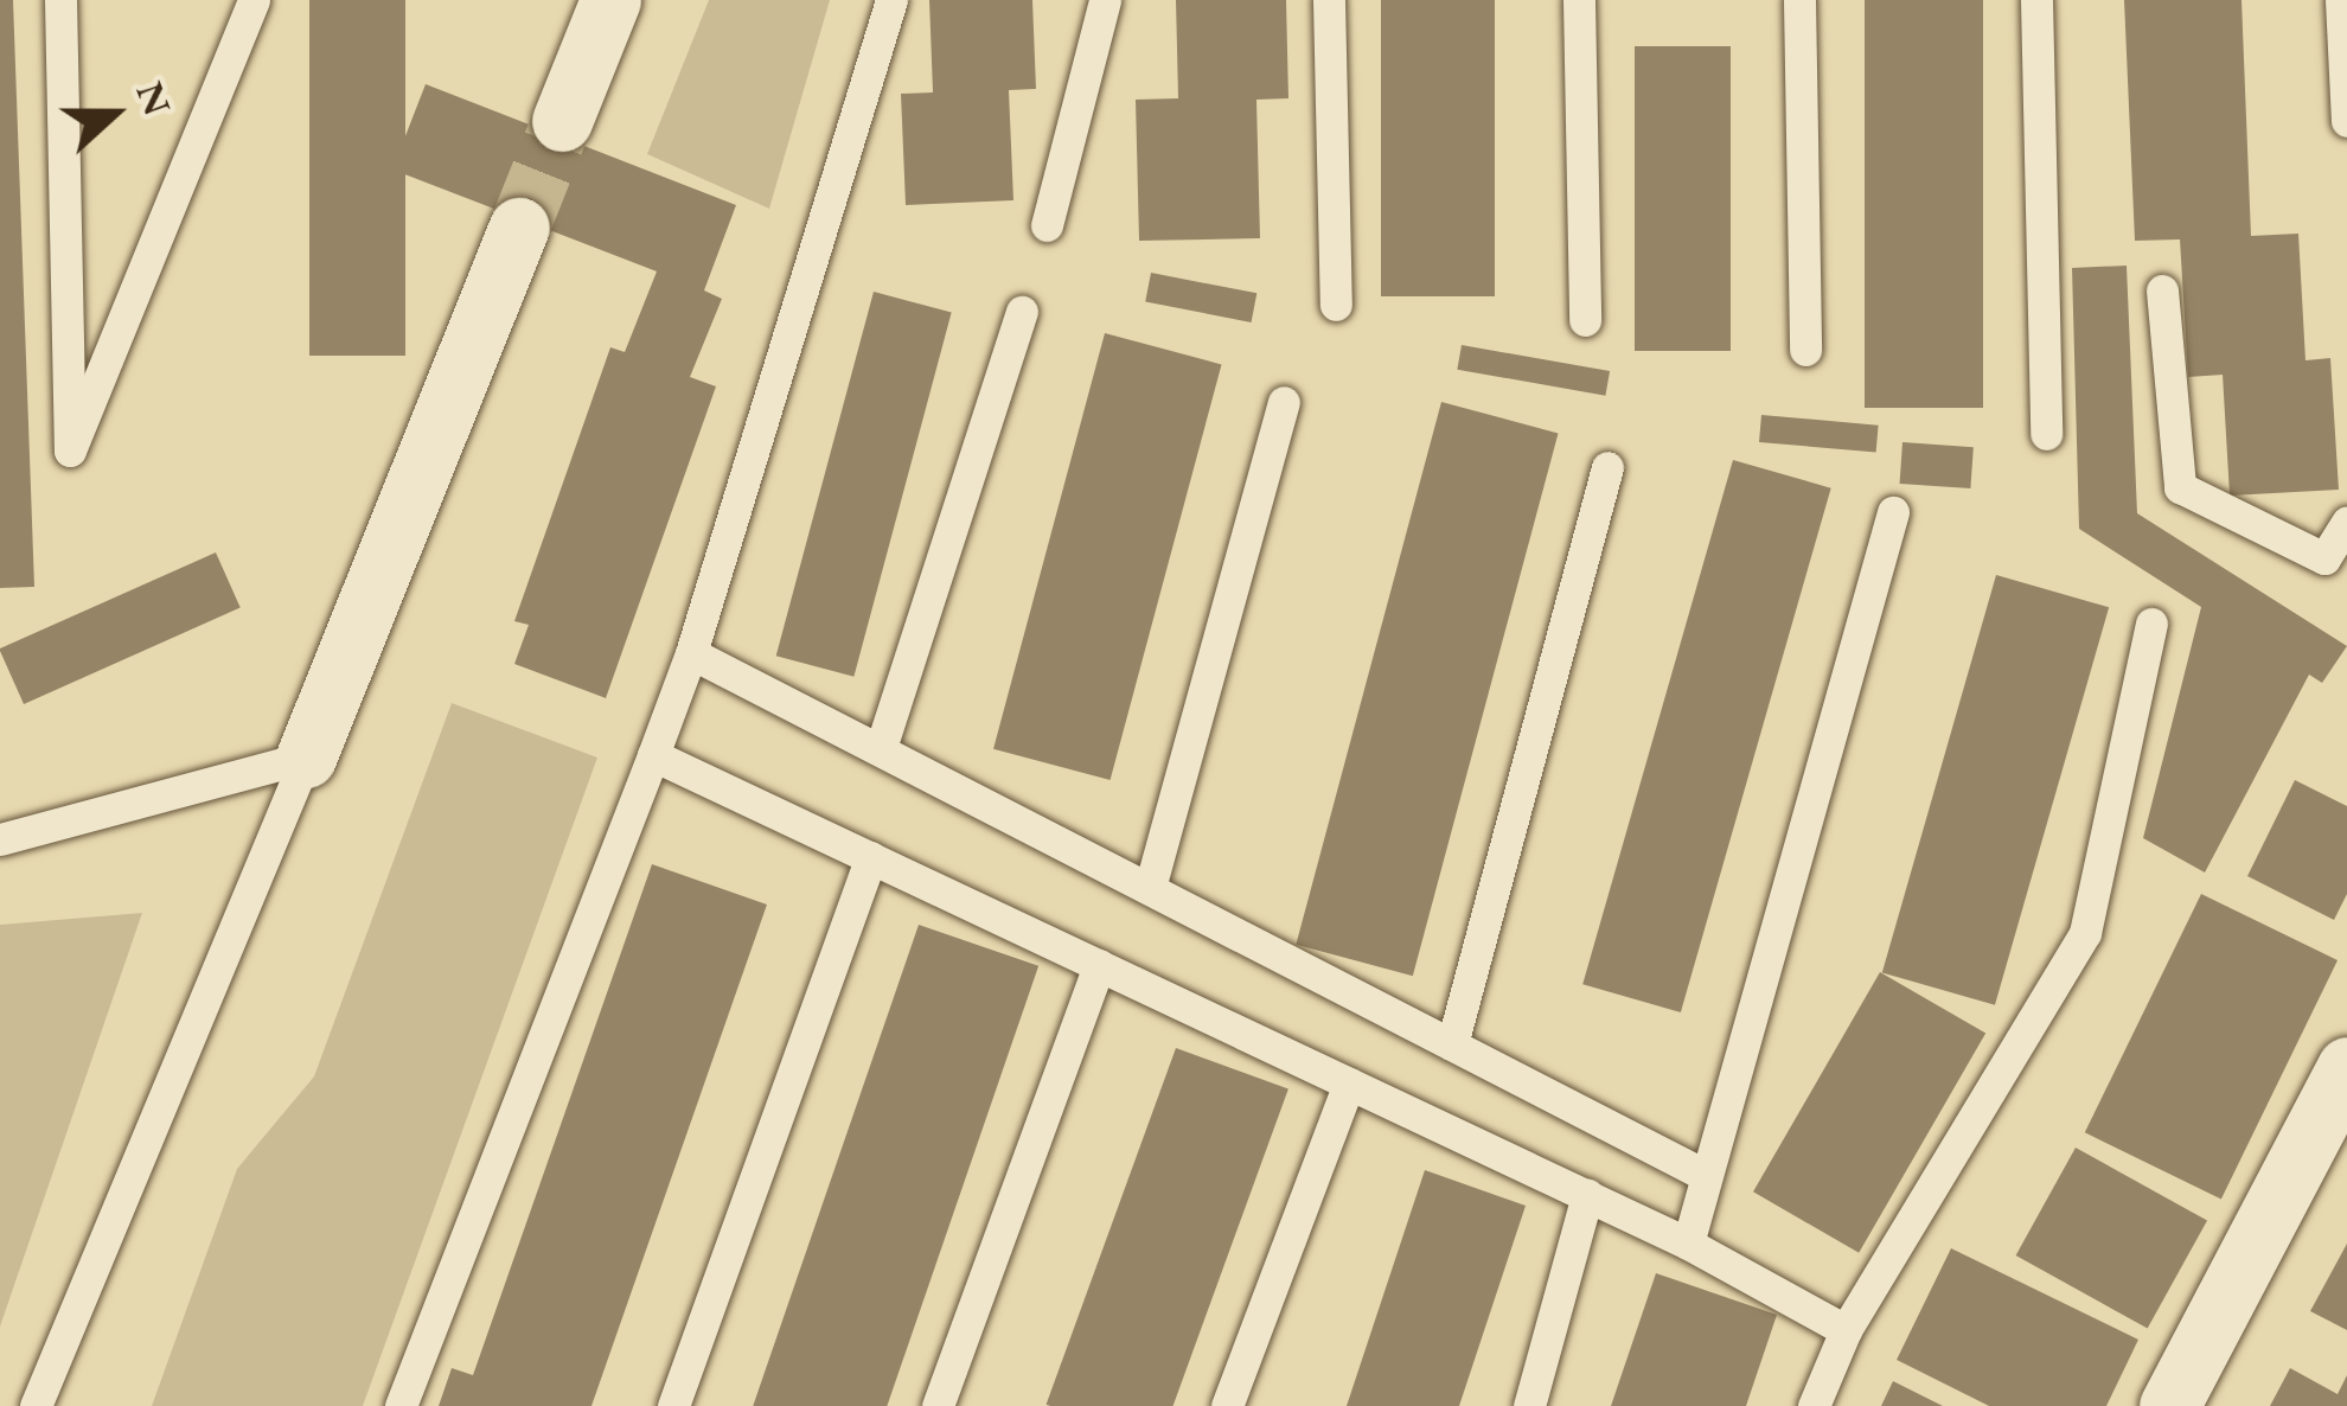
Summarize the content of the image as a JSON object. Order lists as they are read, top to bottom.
{
  "north": "right"
}
